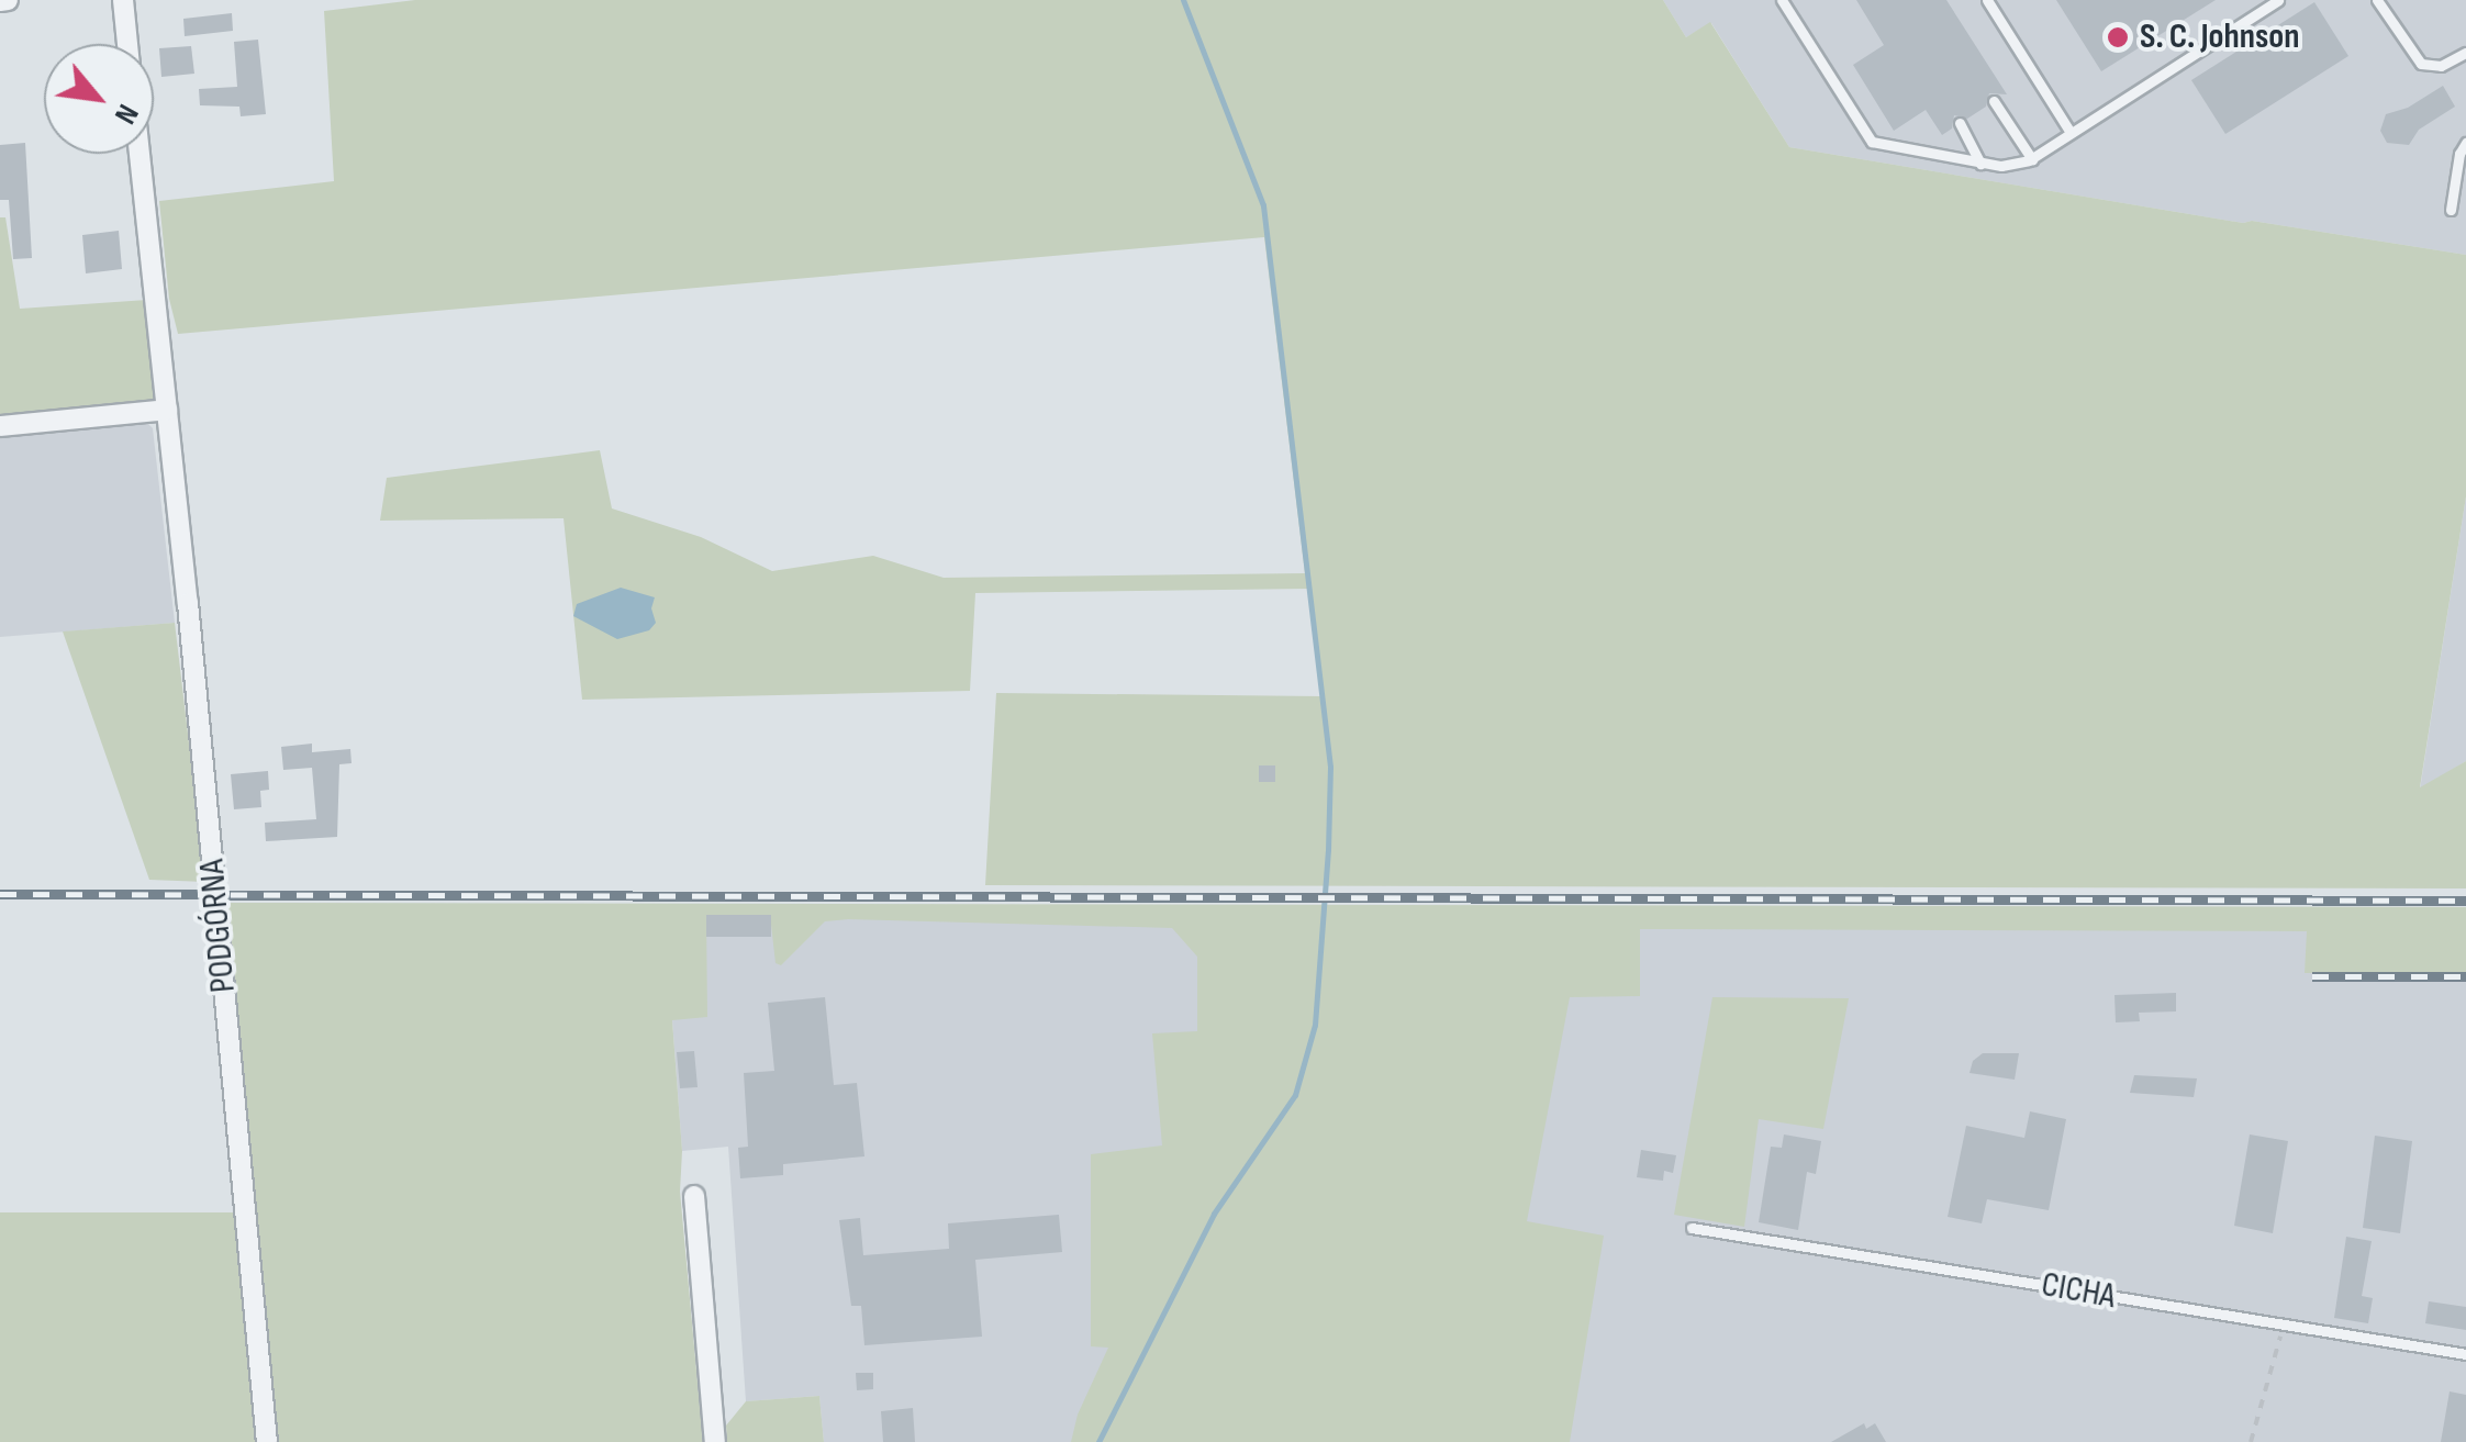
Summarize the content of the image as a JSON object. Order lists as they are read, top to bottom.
{
  "streets": {
    "street": ["PODGÓRNA"],
    "lane": ["CICHA"]
  },
  "places": ["S. C. Johnson"],
  "north": "bottom right"
}
